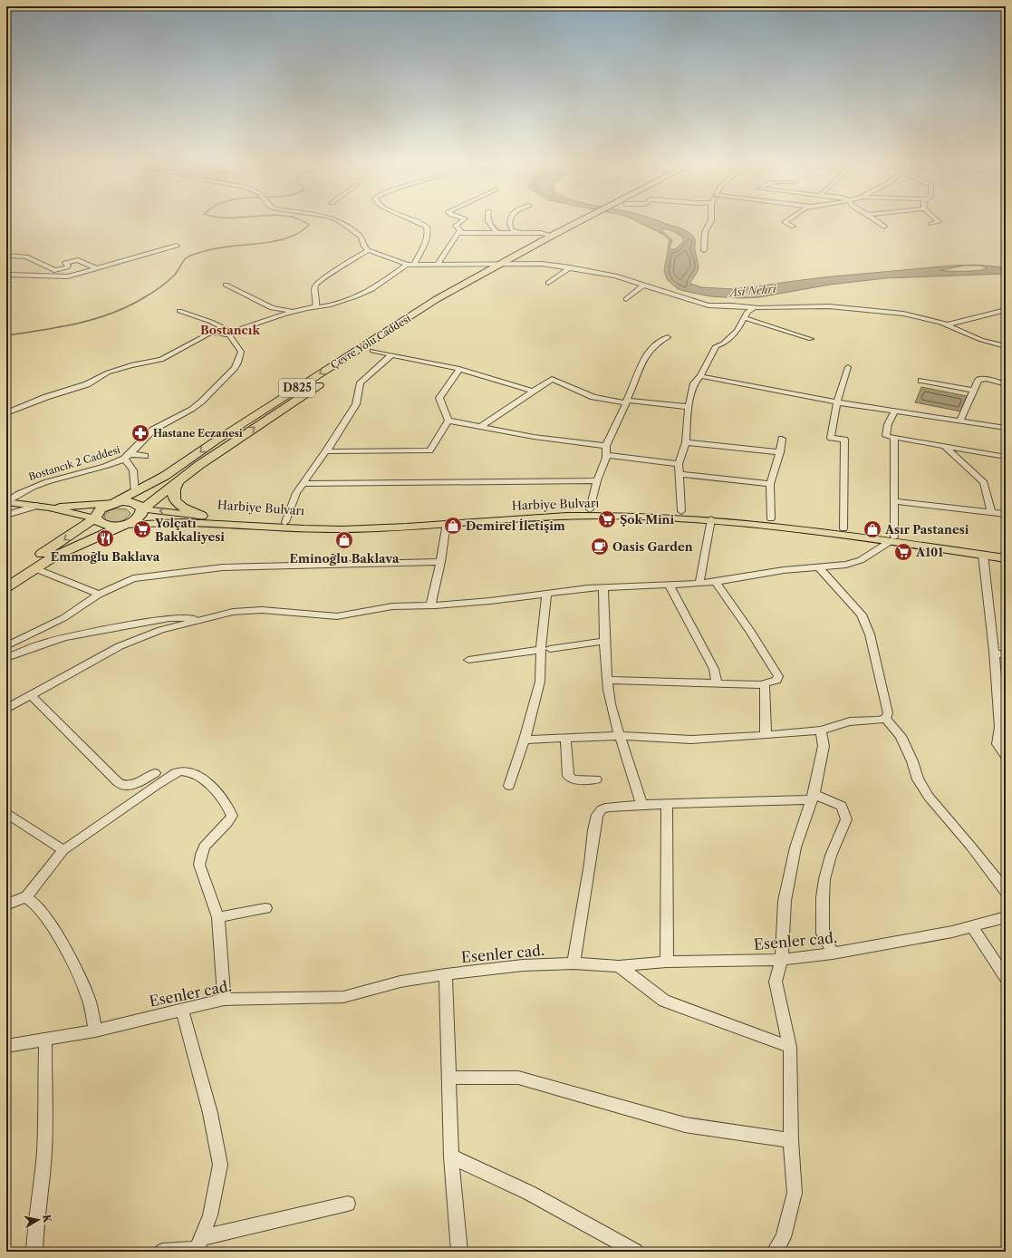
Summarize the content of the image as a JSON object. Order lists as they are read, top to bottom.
{
  "streets": {
    "highway": ["Çevre Yolu Caddesi", "D825"],
    "main road": ["Harbiye Bulvarı"],
    "street": ["Bostancık 2 Caddesi", "Esenler cad."]
  },
  "crossings": [
    ["Çevre Yolu Caddesi", "Harbiye Bulvarı"]
  ],
  "districts": ["Bostancık"],
  "water": ["Asi Nehri"],
  "places": {
    "pharmacy": ["Hastane Eczanesi"],
    "supermarket": ["Şok Mini", "Yolçatı Bakkaliyesi", "A101"],
    "shop": ["Demirel İletişim", "Asır Pastanesi", "Eminoğlu Baklava"],
    "restaurant": ["Emmoğlu Baklava"],
    "cafe": ["Oasis Garden"]
  },
  "north": "right"
}
